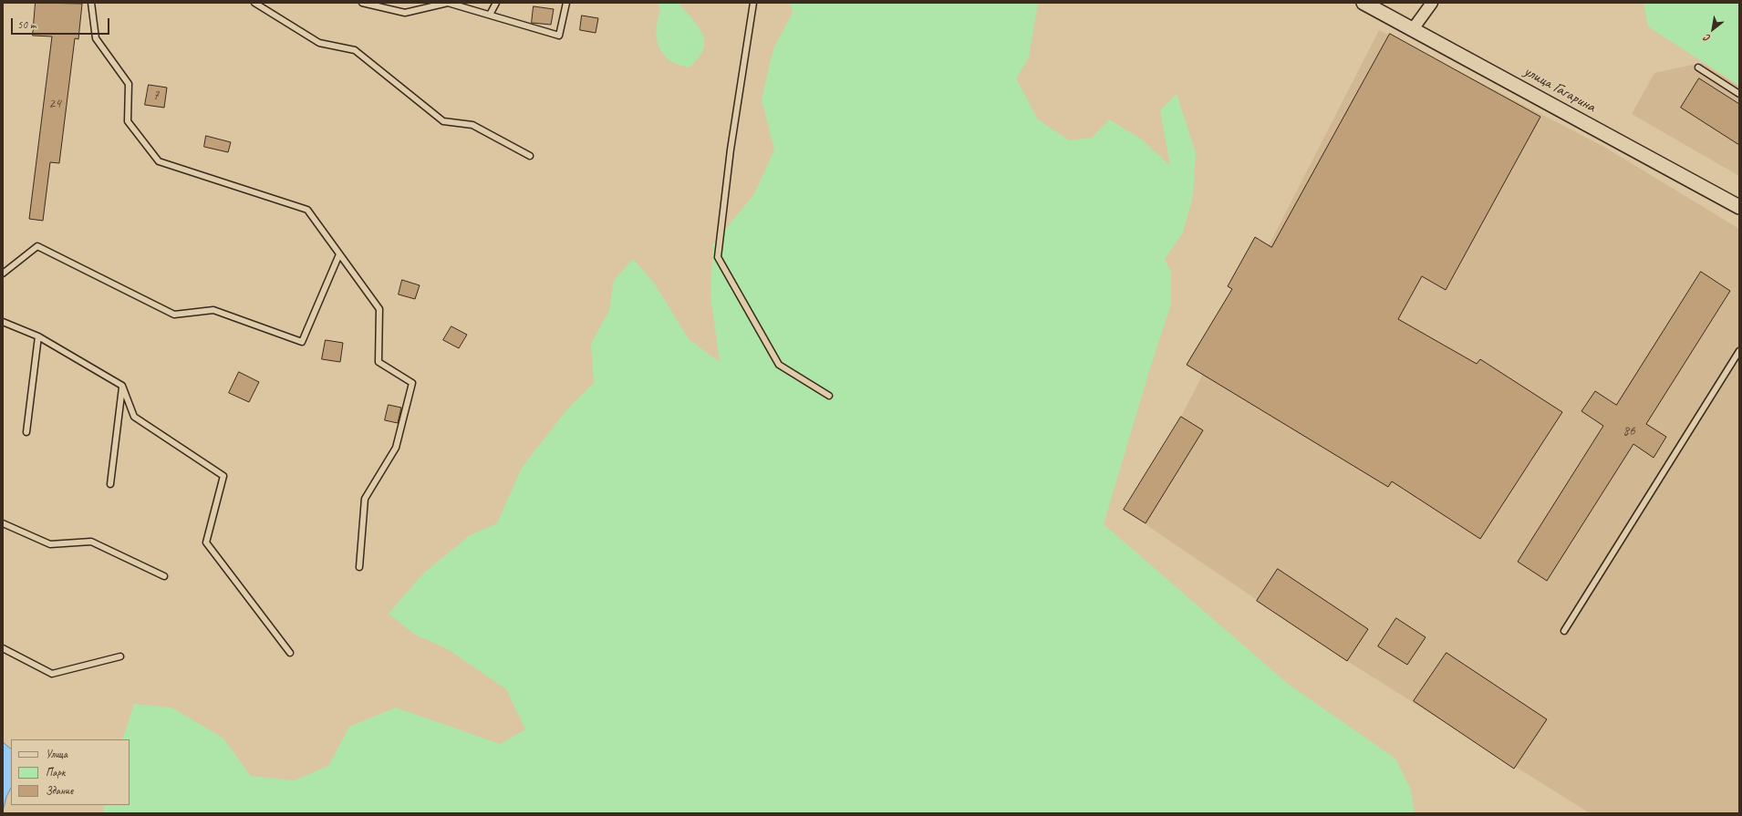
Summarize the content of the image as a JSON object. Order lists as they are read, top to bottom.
{
  "streets": {
    "street": ["улица Гагарина"]
  },
  "house_numbers": ["7", "24", "86"],
  "legend": ["Улица", "Парк", "Здание"],
  "scale_bar": "50 m",
  "north": "bottom left"
}
